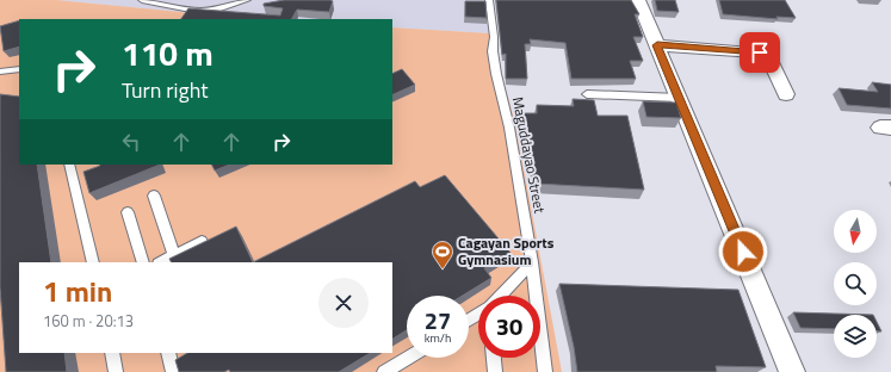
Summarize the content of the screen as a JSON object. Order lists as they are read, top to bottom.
{
  "streets": {
    "lane": ["Maguddayao Street"]
  },
  "places": {
    "sports": ["Cagayan Sports Gymnasium"]
  },
  "north": "bottom",
  "page": {
    "turn": ["110 m", "Turn right"],
    "heading": ["1 min", "160 m · 20:13"],
    "speed": "27 km/h",
    "limit": "30"
  }
}
